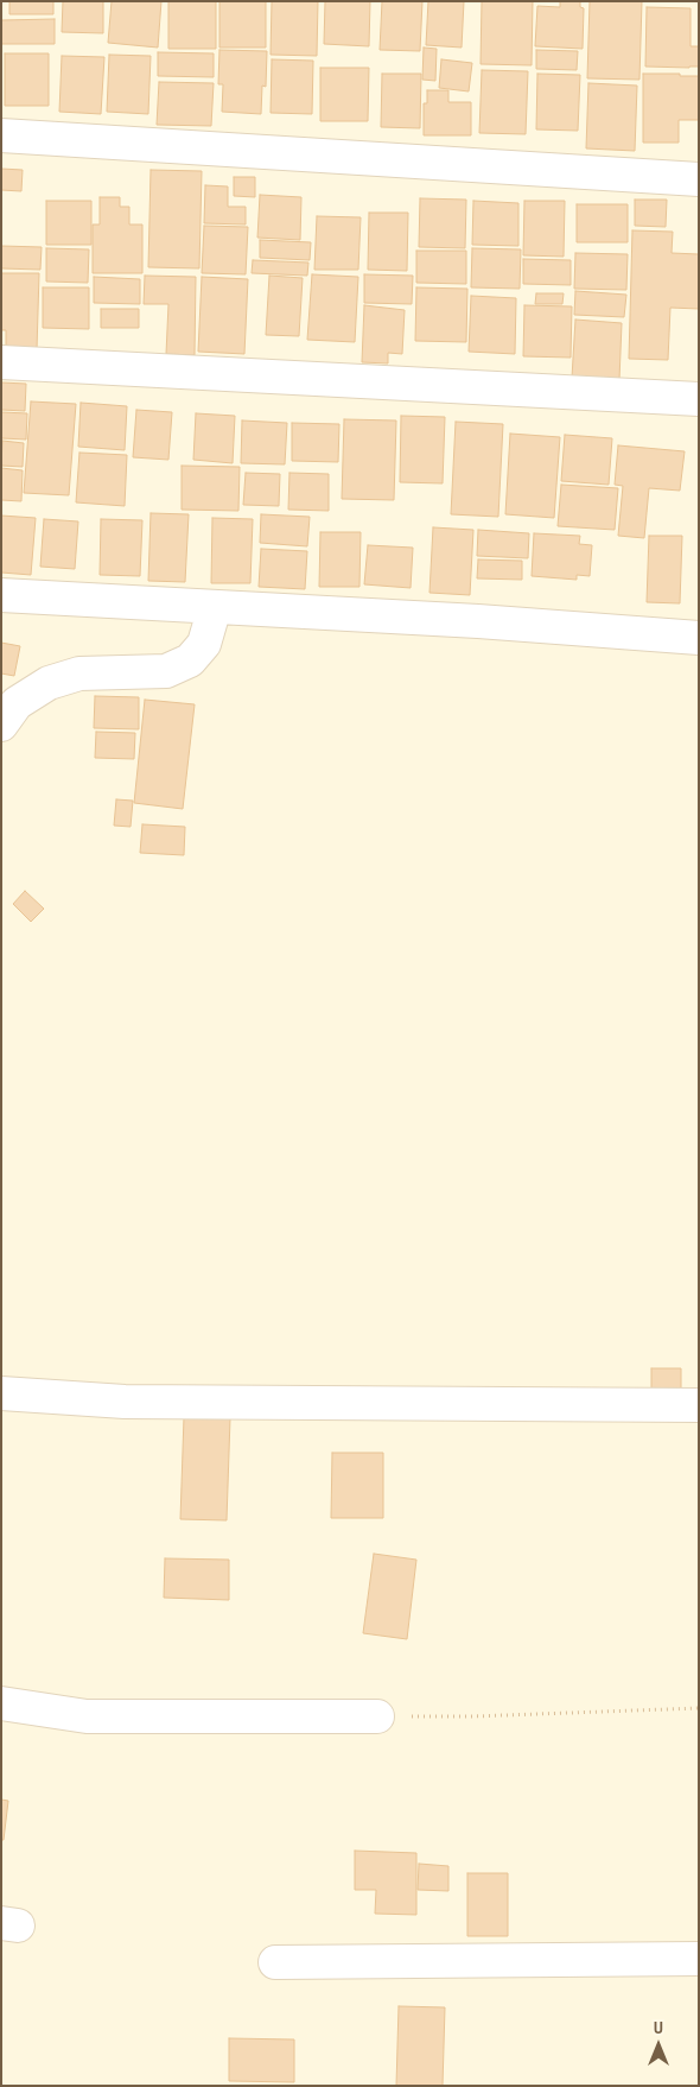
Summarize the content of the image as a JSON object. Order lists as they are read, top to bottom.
{
  "north": "top"
}
